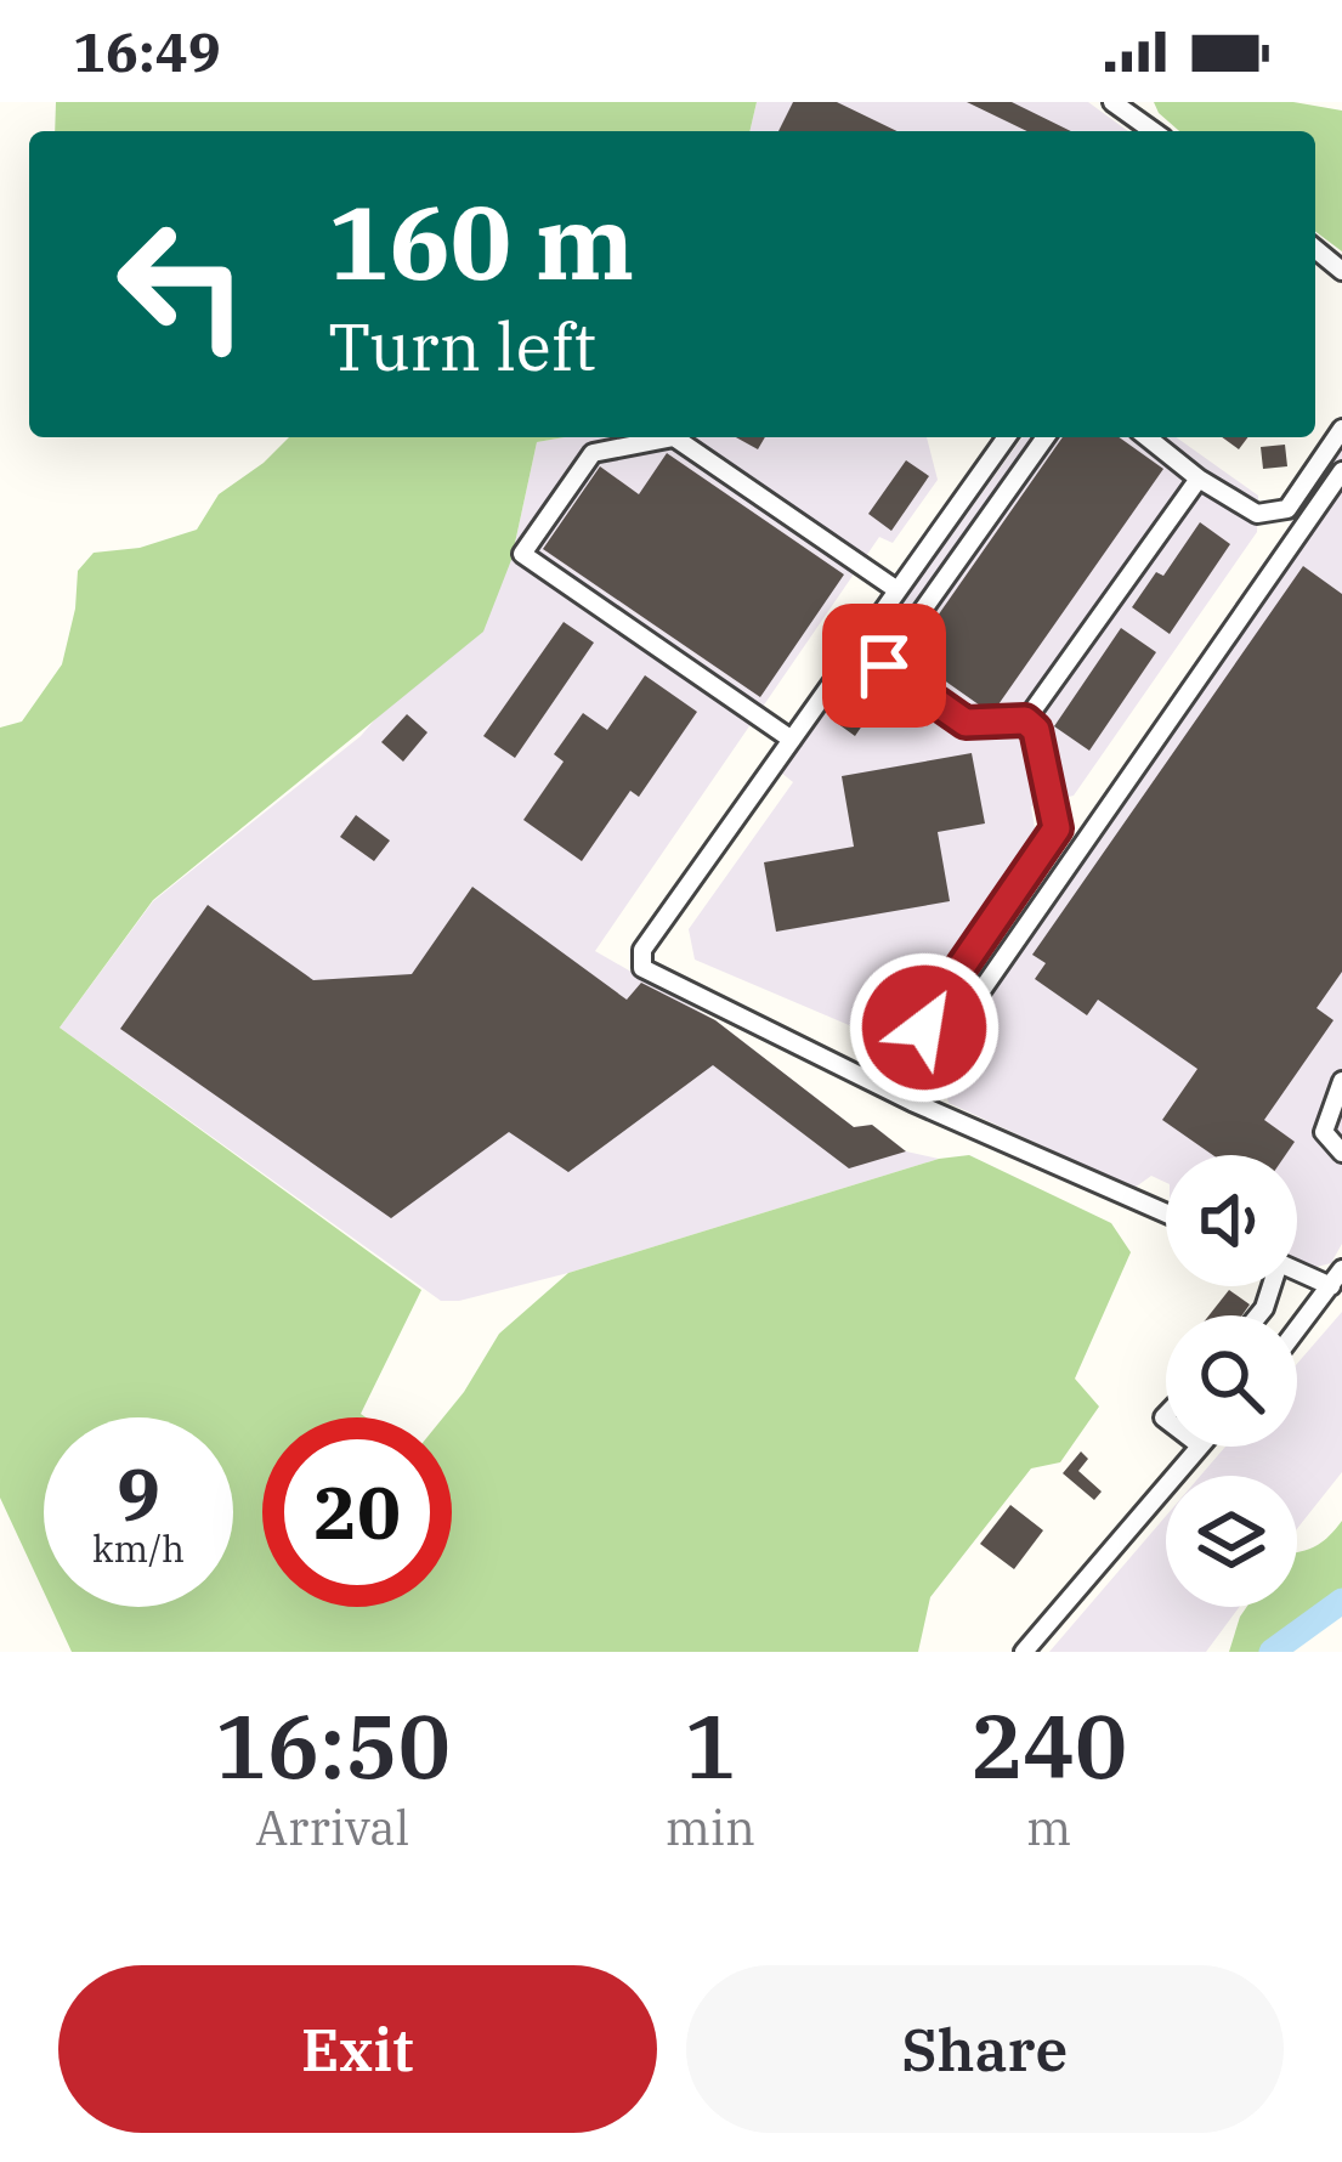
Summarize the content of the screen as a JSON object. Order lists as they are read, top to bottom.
{
  "page": {
    "status": "16:49",
    "turn": ["160 m", "Turn left"],
    "speed": "9 km/h",
    "limit": "20",
    "eta": [
      "16:50",
      "Arrival",
      "1",
      "min",
      "240",
      "m"
    ],
    "buttons": ["Exit", "Share"]
  }
}
